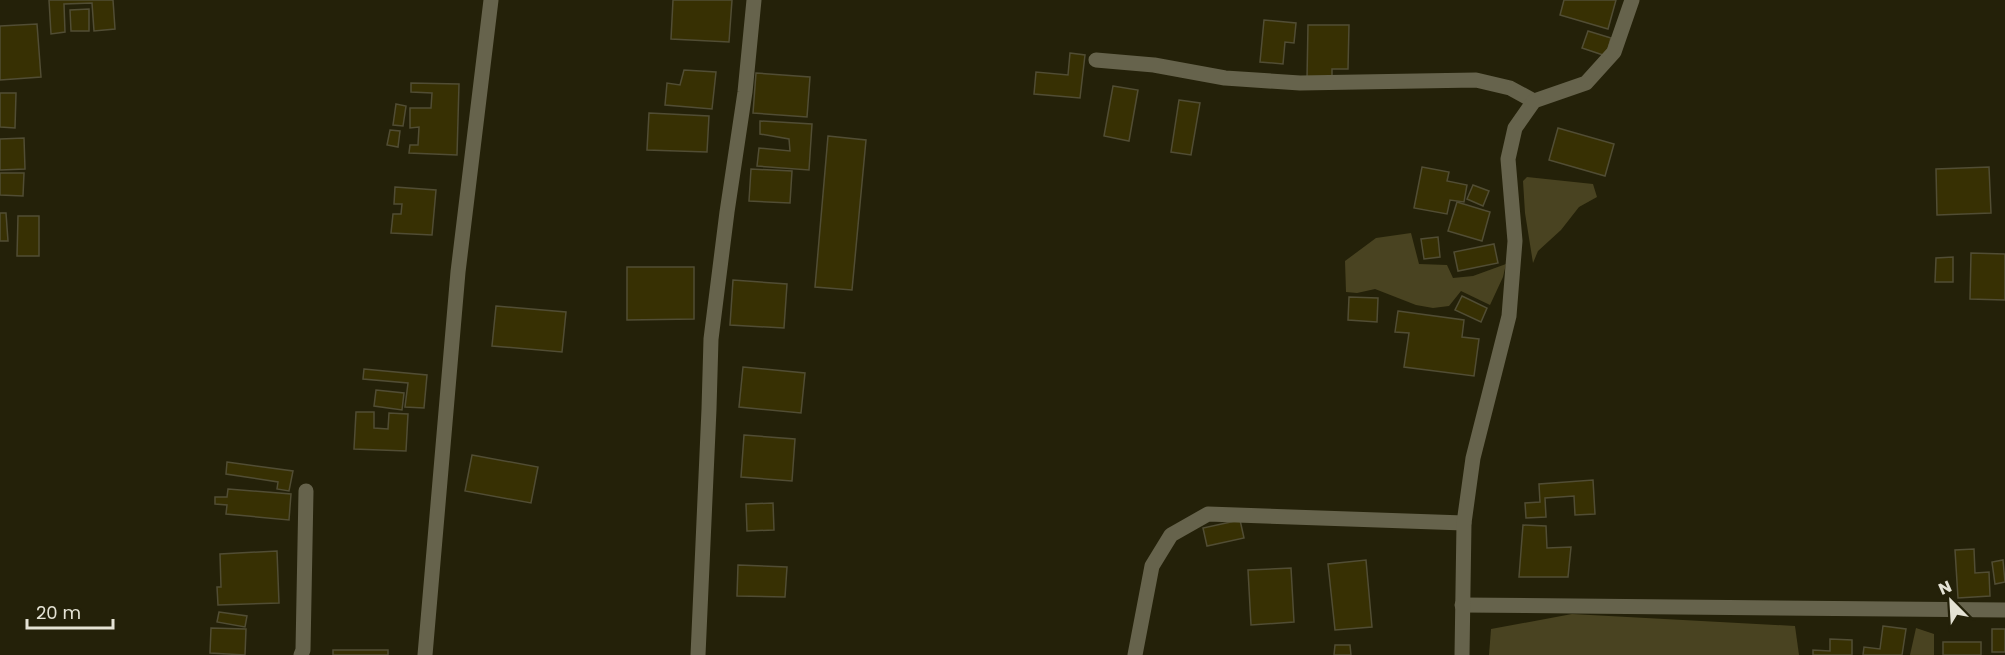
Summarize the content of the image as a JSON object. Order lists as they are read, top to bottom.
{
  "scale_bar": "20 m",
  "north": "top left"
}
